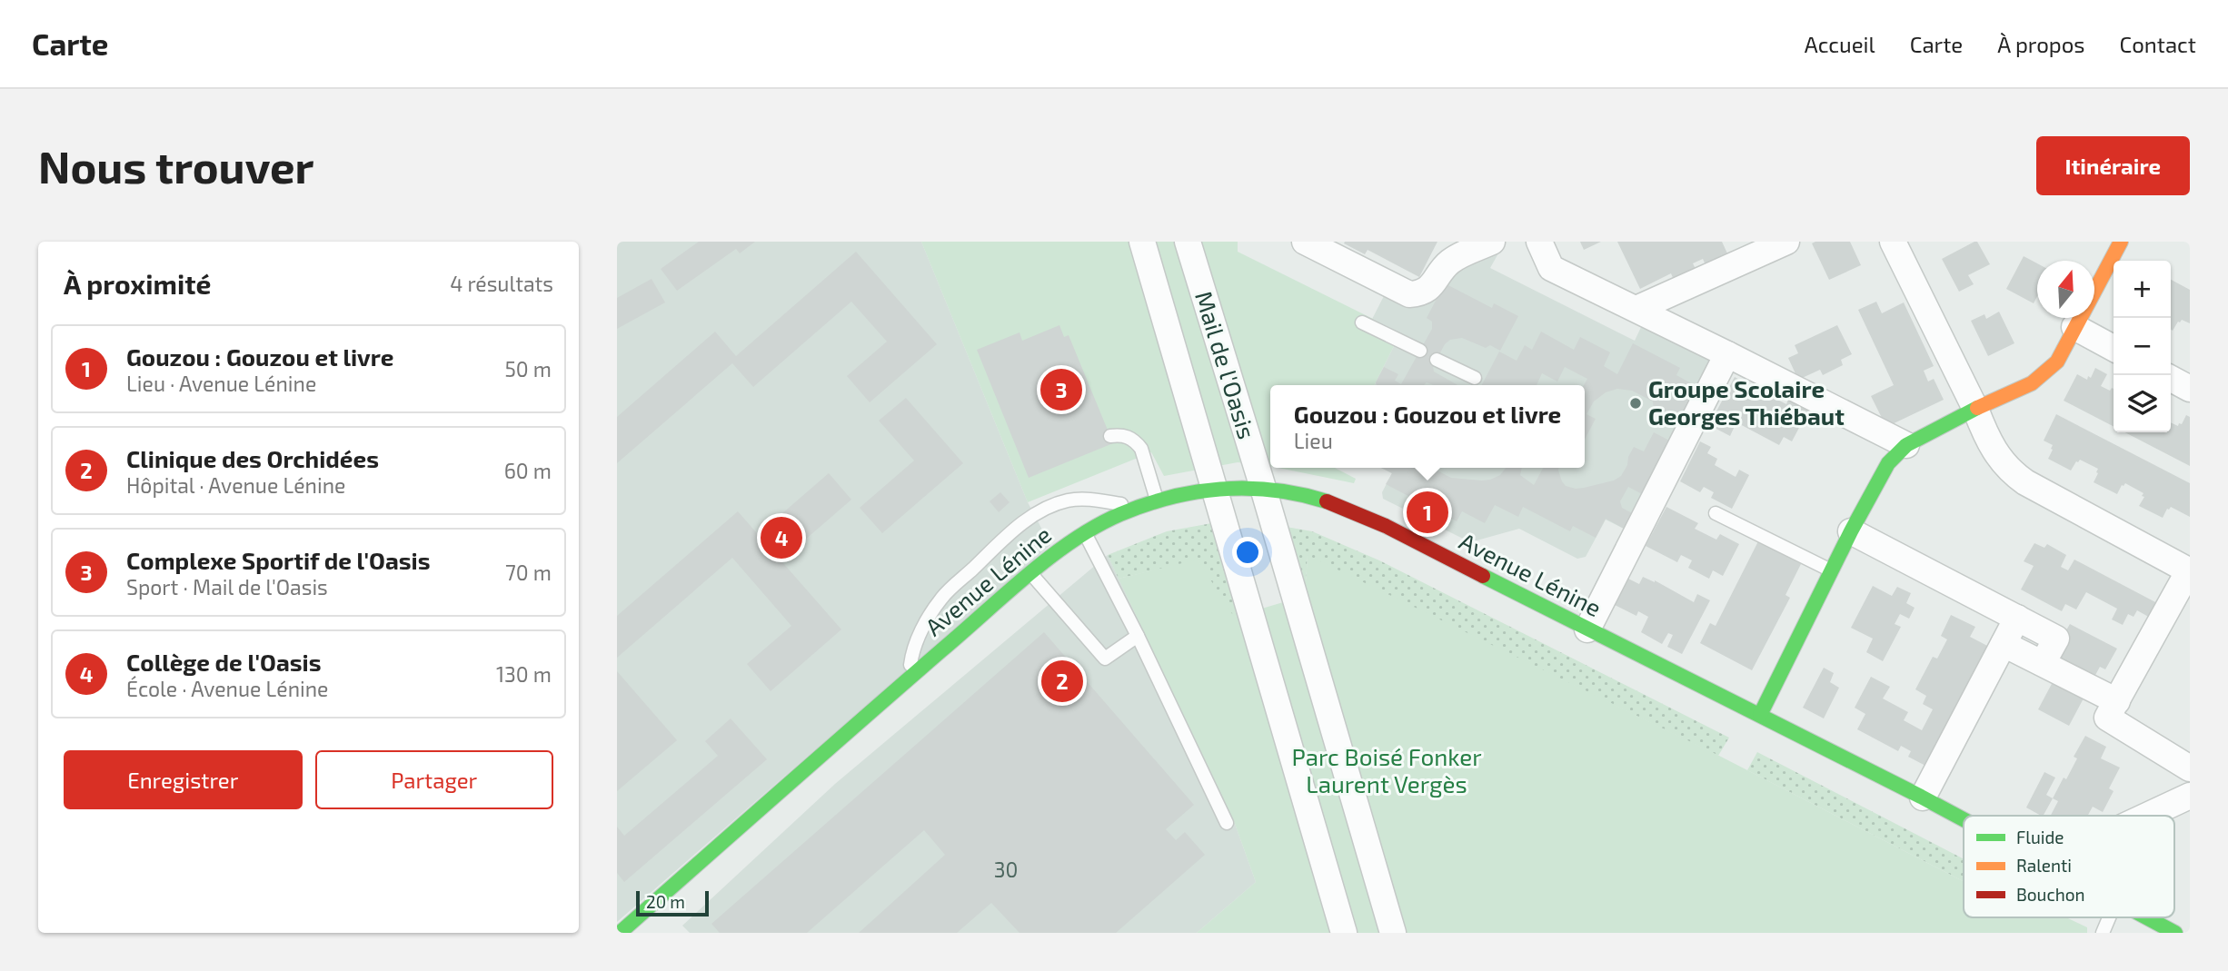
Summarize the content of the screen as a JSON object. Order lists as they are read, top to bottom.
{
  "streets": {
    "street": ["Mail de l'Oasis", "Avenue Lénine"]
  },
  "crossings": [
    ["Mail de l'Oasis", "Avenue Lénine"]
  ],
  "parks": ["Parc Boisé Fonker Laurent Vergès"],
  "places": ["Groupe Scolaire Georges Thiébaut"],
  "house_numbers": ["30"],
  "legend": ["Fluide", "Ralenti", "Bouchon"],
  "scale_bar": "20 m",
  "north": "top",
  "page": {
    "header": "Carte",
    "nav": [
      "Accueil",
      "Carte",
      "À propos",
      "Contact"
    ],
    "buttons": [
      "Itinéraire",
      ["Enregistrer", "Partager"]
    ],
    "title": "Nous trouver",
    "heading": ["À proximité", "4 résultats"],
    "map_buttons": ["+", "−"],
    "list": [
      {
        "mark": "1",
        "name": "Gouzou : Gouzou et livre",
        "note": "Lieu · Avenue Lénine",
        "value": "50 m"
      },
      {
        "mark": "2",
        "name": "Clinique des Orchidées",
        "note": "Hôpital · Avenue Lénine",
        "value": "60 m"
      },
      {
        "mark": "3",
        "name": "Complexe Sportif de l'Oasis",
        "note": "Sport · Mail de l'Oasis",
        "value": "70 m"
      },
      {
        "mark": "4",
        "name": "Collège de l'Oasis",
        "note": "École · Avenue Lénine",
        "value": "130 m"
      }
    ],
    "pins": [
      "3",
      "1",
      "4",
      "2"
    ],
    "popup": ["Gouzou : Gouzou et livre", "Lieu"],
    "scale": "20 m"
  }
}
